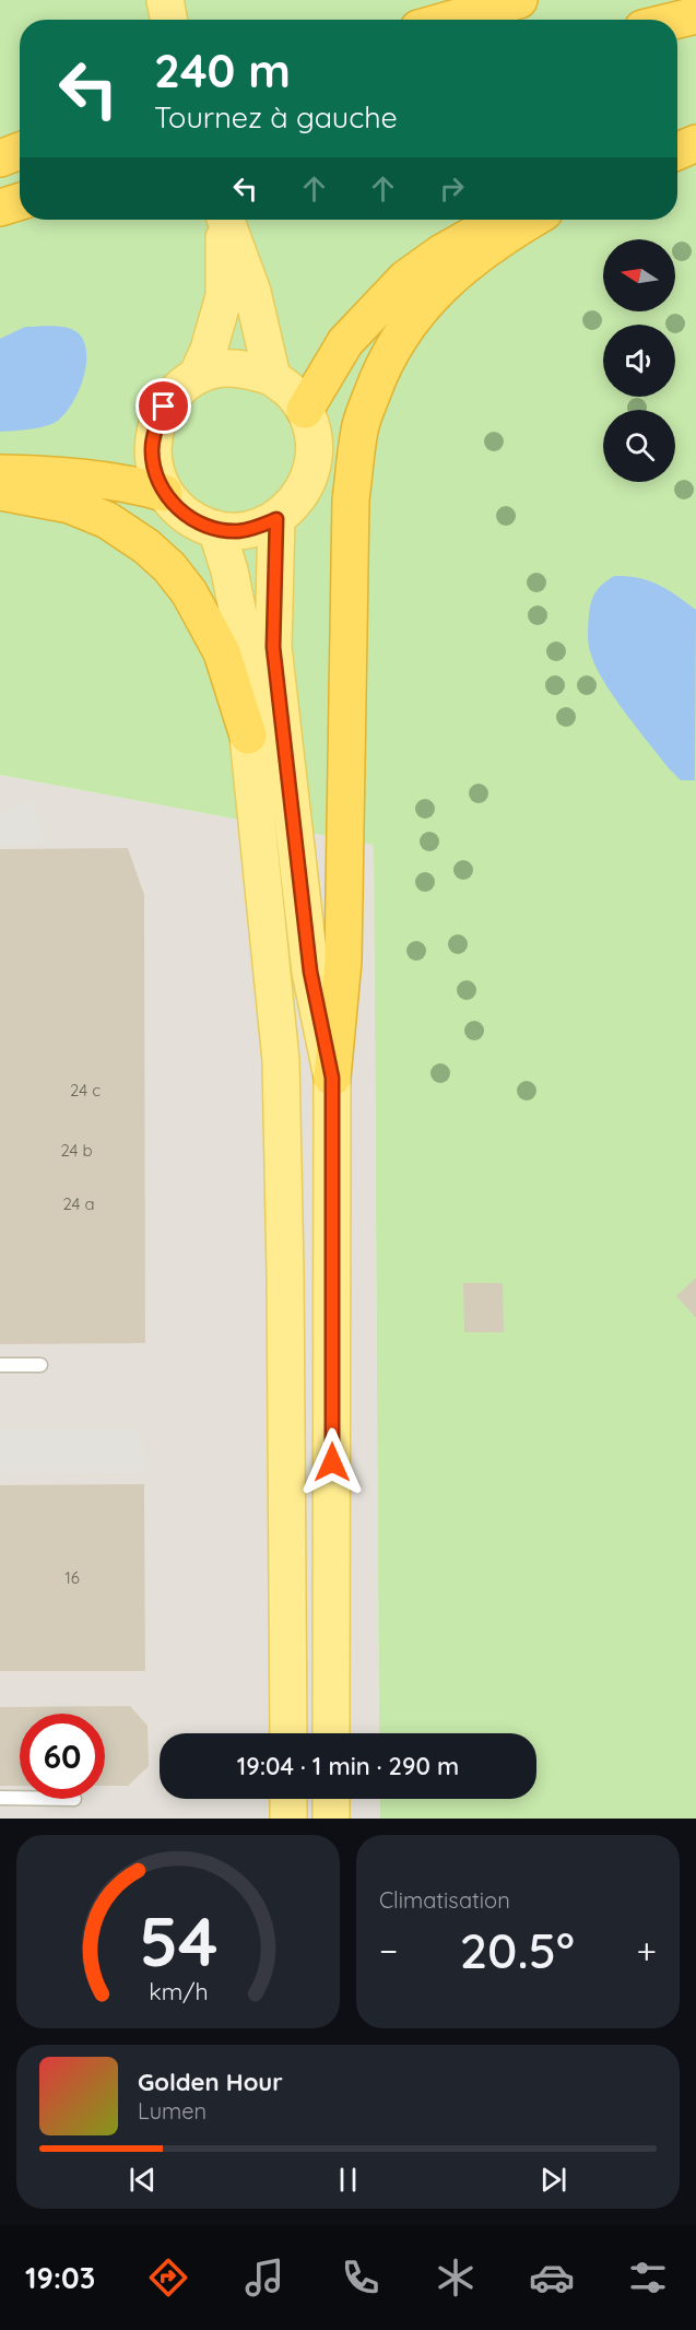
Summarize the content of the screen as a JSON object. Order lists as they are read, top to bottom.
{
  "house_numbers": [
    "24 c",
    "24 b",
    "24 a",
    "16"
  ],
  "north": "left",
  "page": {
    "turn": ["240 m", "Tournez à gauche"],
    "limit": "60",
    "trip": "19:04 · 1 min · 290 m",
    "tile": "Climatisation",
    "heat": ["−", "20.5°", "+"],
    "song": ["Golden Hour", "Lumen"],
    "tabs": "19:03",
    "gauge": ["54", "km/h"]
  }
}
